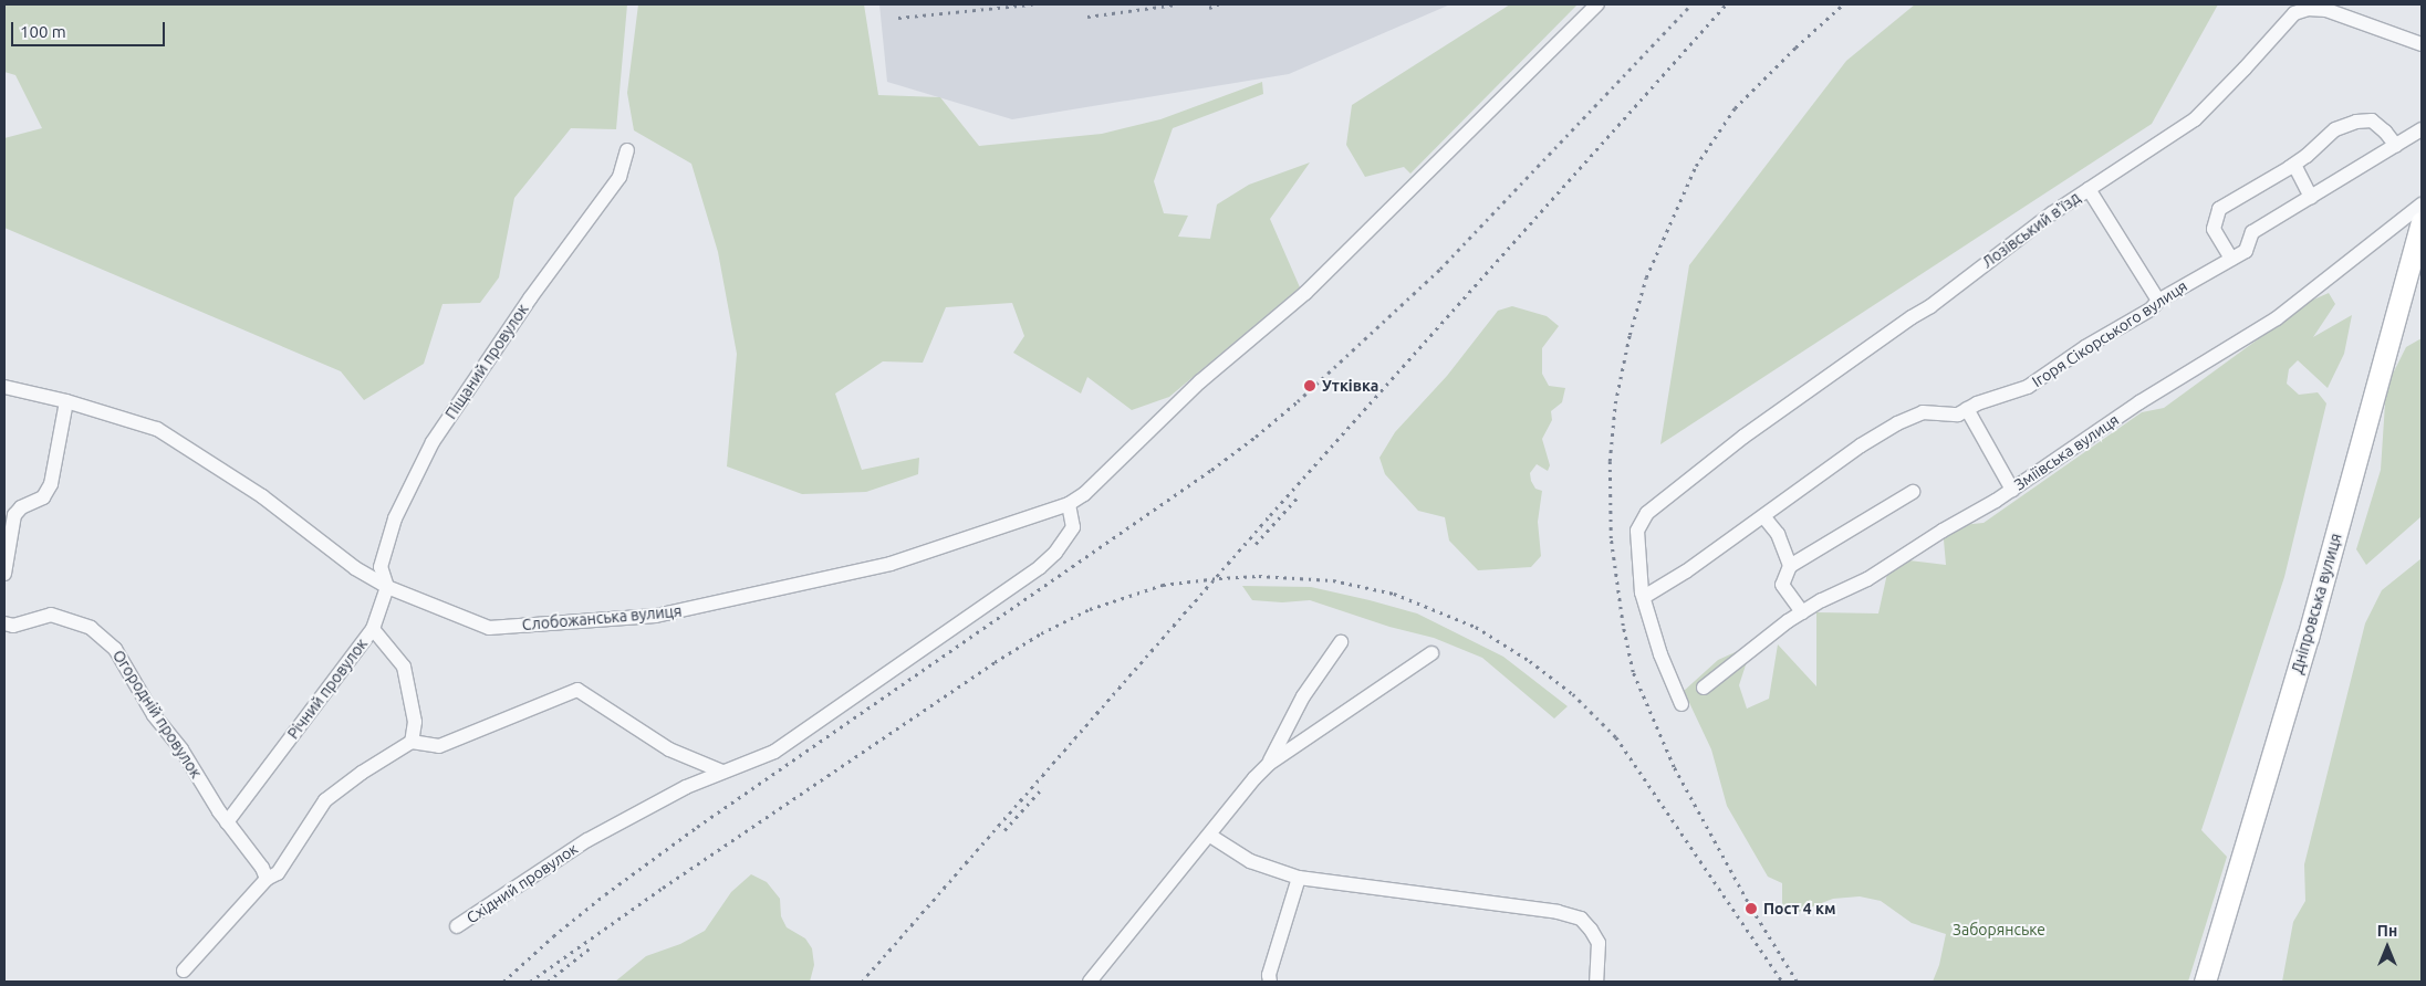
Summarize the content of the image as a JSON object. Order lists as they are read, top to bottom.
{
  "streets": {
    "highway": ["Дніпровська вулиця"],
    "street": [
      "Лозівський в'їзд",
      "Ігоря Сікорського вулиця",
      "Піщаний провулок",
      "Зміївська вулиця",
      "Слобожанська вулиця",
      "Річний провулок",
      "Огородній провулок",
      "Східний провулок"
    ]
  },
  "crossings": [
    ["Лозівський в'їзд", "Ігоря Сікорського вулиця"],
    ["Піщаний провулок", "Слобожанська вулиця"],
    ["Слобожанська вулиця", "Східний провулок"],
    ["Річний провулок", "Огородній провулок"]
  ],
  "parks": ["Заборянське"],
  "places": ["Уткiвка", "Пост 4 км"],
  "scale_bar": "100 m",
  "north": "top"
}
